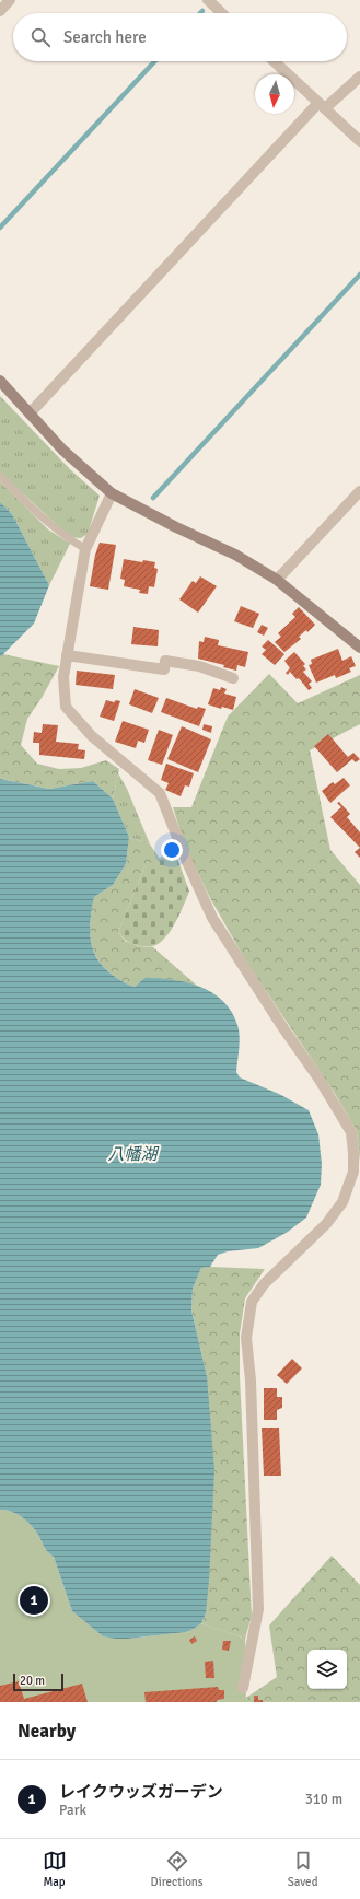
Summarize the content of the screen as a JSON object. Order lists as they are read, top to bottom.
{
  "water": ["八幡湖"],
  "scale_bar": "20 m",
  "north": "bottom",
  "page": {
    "search": "Search here",
    "pins": "1",
    "scale": "20 m",
    "heading": "Nearby",
    "list": [
      {
        "mark": "1",
        "name": "レイクウッズガーデン",
        "note": "Park",
        "value": "310 m"
      }
    ],
    "nav": ["Map", "Directions", "Saved"]
  }
}
